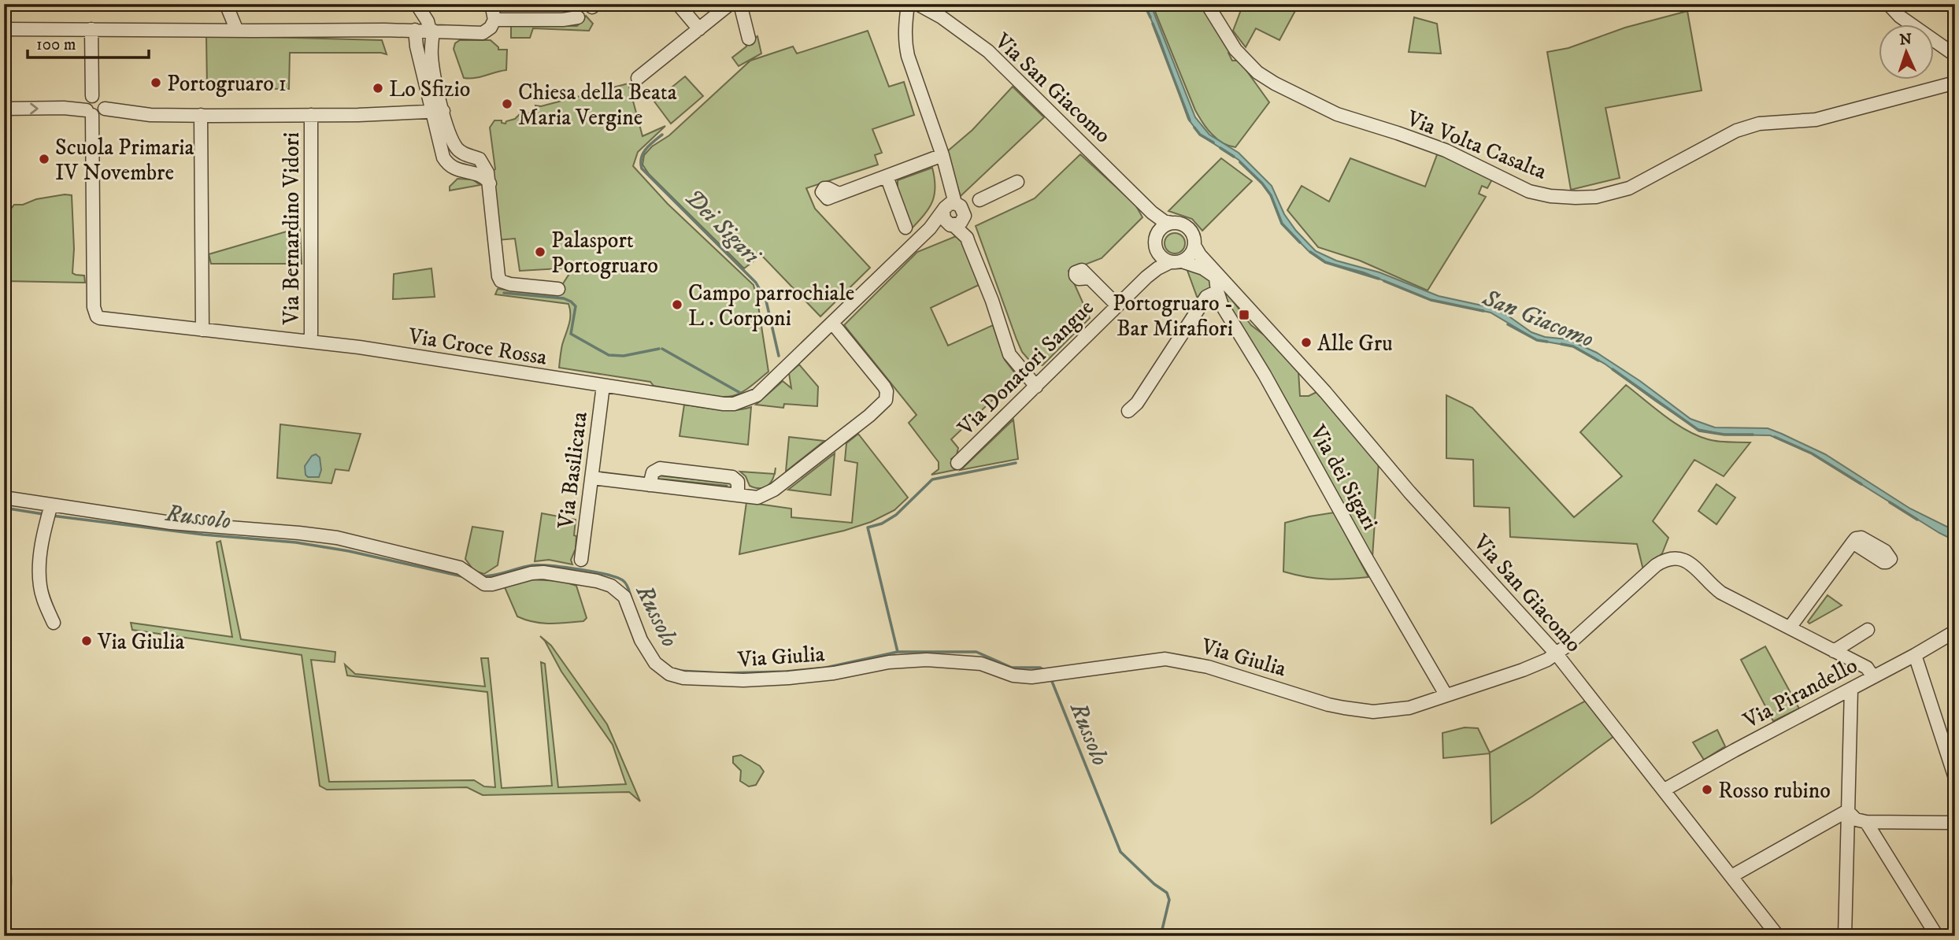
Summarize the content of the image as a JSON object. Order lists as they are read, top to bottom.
{
  "streets": {
    "street": [
      "Via San Giacomo",
      "Via Volta Casalta",
      "Via Bernardino Vidori",
      "Via Croce Rossa",
      "Via Donatori Sangue",
      "Via Basilicata",
      "Via dei Sigari",
      "Via Giulia",
      "Via Pirandello"
    ]
  },
  "crossings": [
    ["Via San Giacomo", "Via Donatori Sangue"],
    ["Via San Giacomo", "Via dei Sigari"],
    ["Via San Giacomo", "Via Giulia"],
    ["Via San Giacomo", "Via Pirandello"],
    ["Via Bernardino Vidori", "Via Croce Rossa"],
    ["Via Croce Rossa", "Via Basilicata"],
    ["Via dei Sigari", "Via Giulia"],
    ["Via Giulia", "Via Pirandello"]
  ],
  "water": ["Dei Sigari", "San Giacomo", "Russolo"],
  "places": {
    "other": [
      "Portogruaro 1",
      "Lo Sfizio",
      "Chiesa della Beata Maria Vergine",
      "Scuola Primaria IV Novembre",
      "Palasport Portogruaro",
      "Campo parrochiale L . Corponi",
      "Alle Gru",
      "Via Giulia",
      "Rosso rubino"
    ],
    "transit": ["Portogruaro - Bar Mirafiori"]
  },
  "scale_bar": "100 m",
  "north": "top"
}
